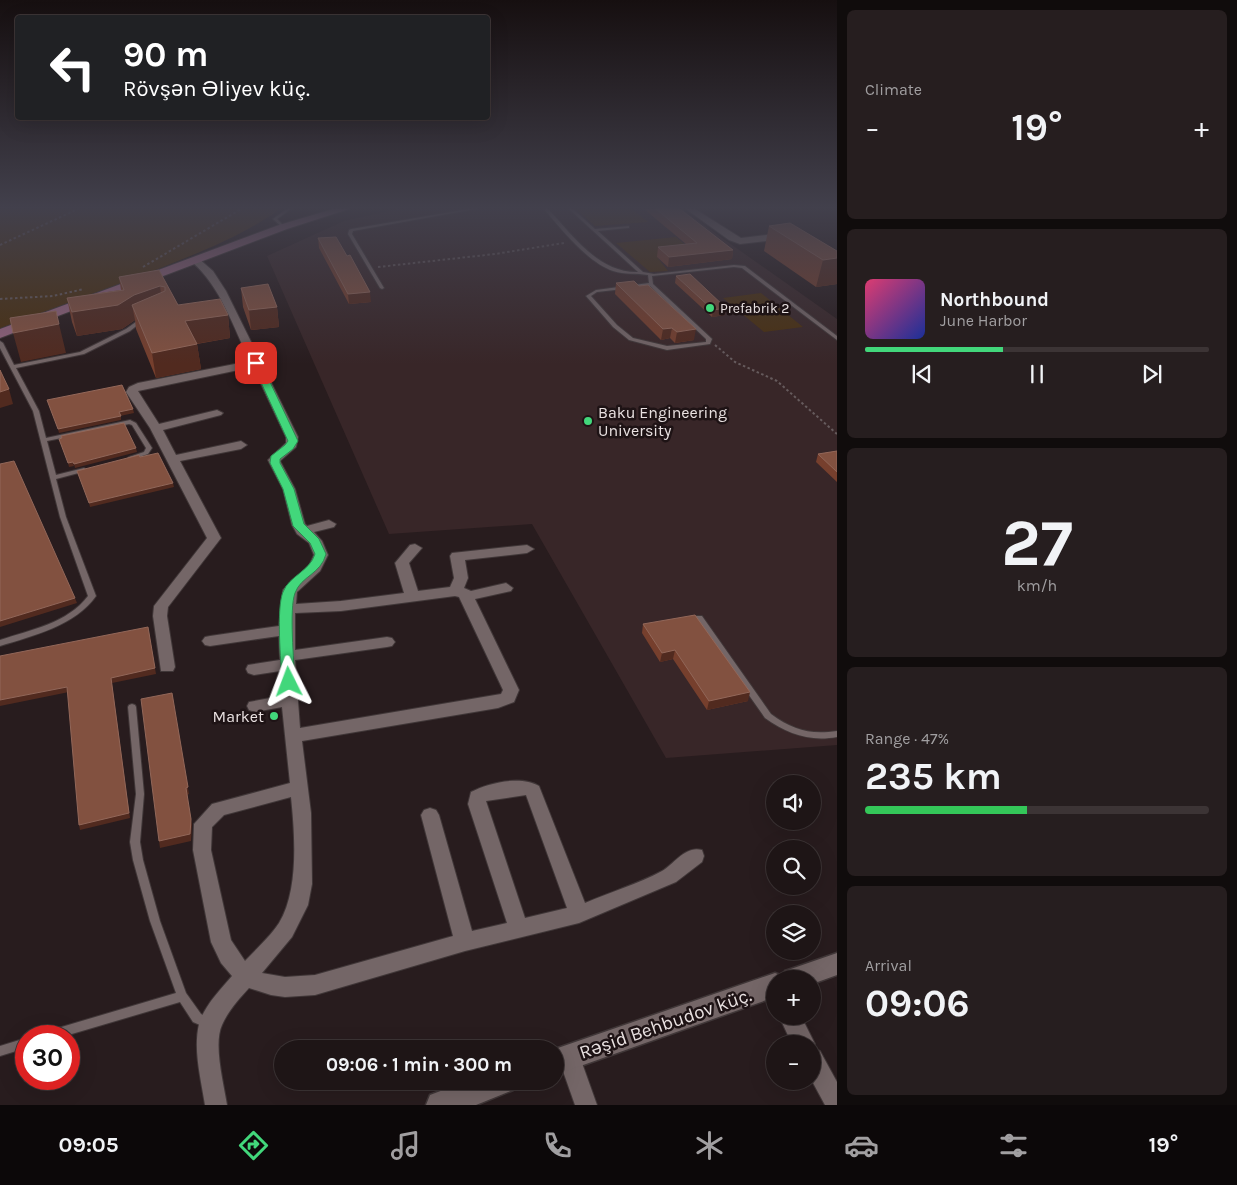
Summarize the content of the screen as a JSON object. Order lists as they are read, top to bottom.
{
  "streets": {
    "street": ["Rəşid Behbudov küç."]
  },
  "places": ["Prefabrik 2", "Baku Engineering University", "Market"],
  "page": {
    "tile": [
      "Climate",
      ["27", "km/h"],
      ["Range · 47%", "235 km"],
      ["Arrival", "09:06"]
    ],
    "turn": ["90 m", "Rövşən Əliyev küç."],
    "heat": ["−", "19°", "+"],
    "song": ["Northbound", "June Harbor"],
    "map_buttons": ["+", "−"],
    "limit": "30",
    "trip": "09:06 · 1 min · 300 m",
    "tabs": ["09:05", "19°"]
  }
}
